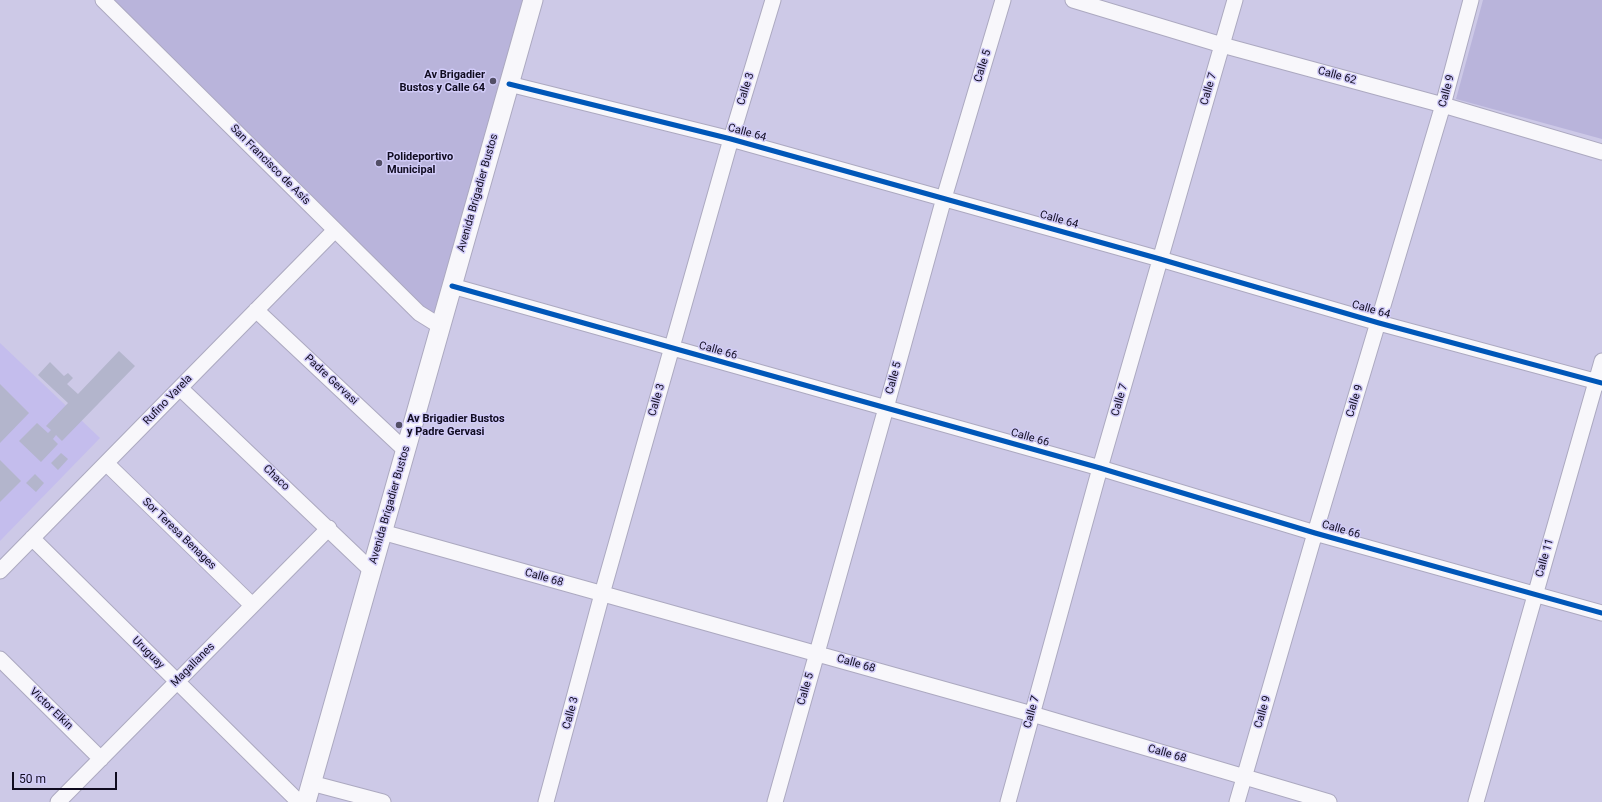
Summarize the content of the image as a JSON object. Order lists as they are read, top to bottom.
{
  "streets": {
    "street": [
      "Calle 5",
      "Calle 62",
      "Calle 3",
      "Calle 7",
      "Calle 9",
      "Calle 64",
      "San Francisco de Asís",
      "Avenida Brigadier Bustos",
      "Calle 66",
      "Padre Gervasi",
      "Rufino Varela",
      "Chaco",
      "Sor Teresa Benages",
      "Calle 11",
      "Calle 68",
      "Uruguay",
      "Magallanes",
      "Victor Elkin"
    ]
  },
  "crossings": [
    ["Calle 5", "Calle 64"],
    ["Calle 5", "Calle 66"],
    ["Calle 5", "Calle 68"],
    ["Calle 62", "Calle 7"],
    ["Calle 62", "Calle 9"],
    ["Calle 3", "Calle 64"],
    ["Calle 3", "Calle 66"],
    ["Calle 3", "Calle 68"],
    ["Calle 7", "Calle 64"],
    ["Calle 7", "Calle 66"],
    ["Calle 7", "Calle 68"],
    ["Calle 9", "Calle 64"],
    ["Calle 9", "Calle 66"],
    ["Calle 9", "Calle 68"],
    ["Calle 64", "Avenida Brigadier Bustos"],
    ["Calle 64", "Calle 11"],
    ["San Francisco de Asís", "Avenida Brigadier Bustos"],
    ["San Francisco de Asís", "Rufino Varela"],
    ["Avenida Brigadier Bustos", "Calle 66"],
    ["Avenida Brigadier Bustos", "Padre Gervasi"],
    ["Avenida Brigadier Bustos", "Chaco"],
    ["Avenida Brigadier Bustos", "Calle 68"],
    ["Calle 66", "Calle 11"],
    ["Padre Gervasi", "Rufino Varela"],
    ["Rufino Varela", "Chaco"],
    ["Rufino Varela", "Sor Teresa Benages"],
    ["Rufino Varela", "Uruguay"],
    ["Chaco", "Magallanes"],
    ["Sor Teresa Benages", "Magallanes"],
    ["Uruguay", "Magallanes"],
    ["Magallanes", "Victor Elkin"]
  ],
  "places": ["Av Brigadier Bustos y Calle 64", "Polideportivo Municipal", "Av Brigadier Bustos y Padre Gervasi"],
  "scale_bar": "50 m"
}
